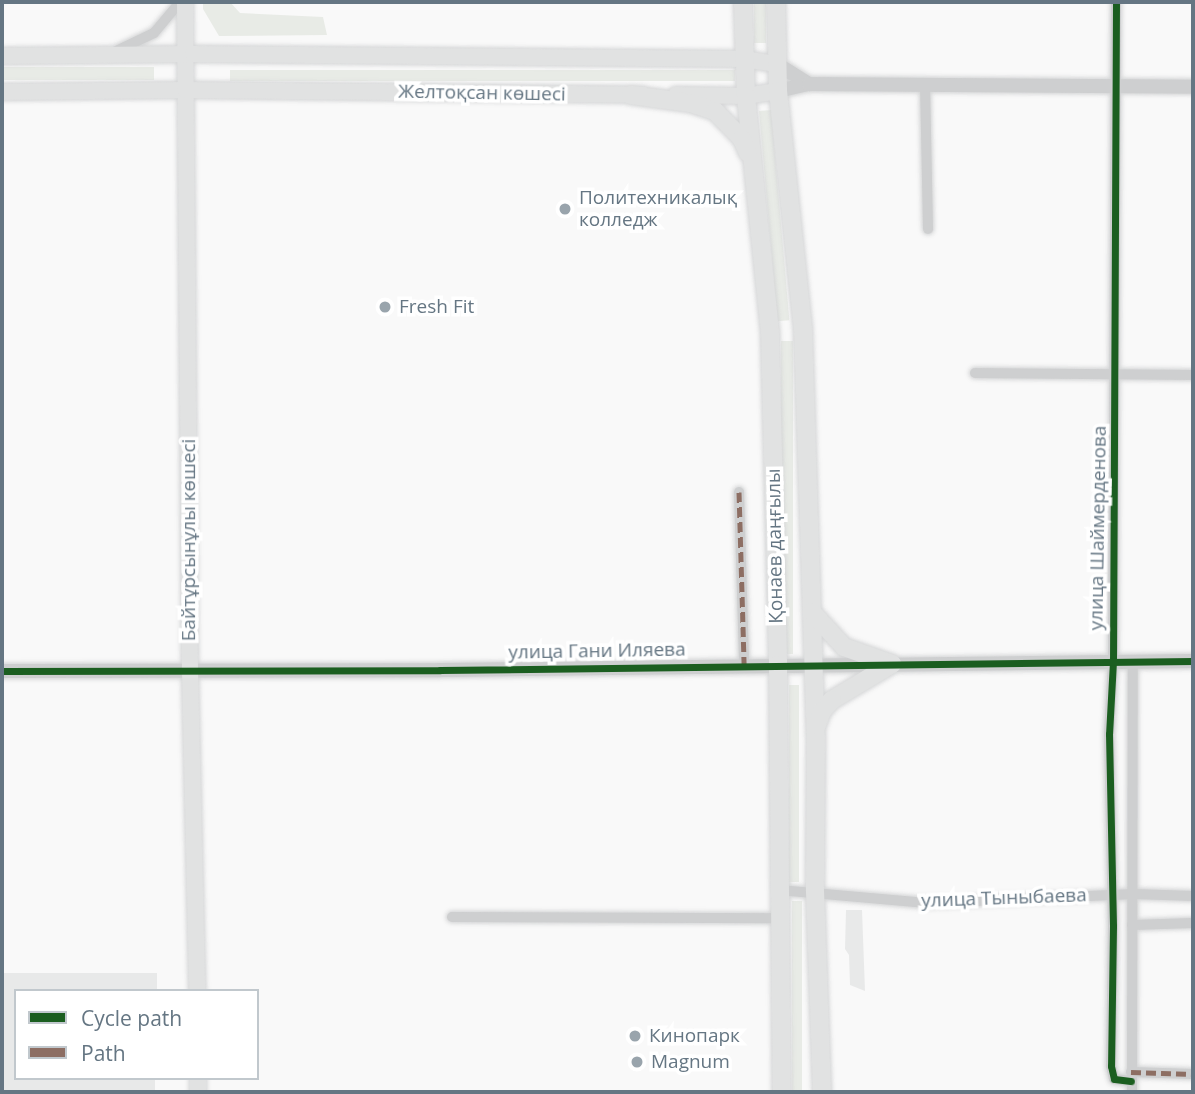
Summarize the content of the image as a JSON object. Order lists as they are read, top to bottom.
{
  "streets": {
    "main road": ["Желтоқсан көшесі", "Байтұрсынұлы көшесі", "Қонаев даңғылы"],
    "street": ["улица Шаймерденова", "улица Гани Иляева", "улица Тыныбаева"]
  },
  "crossings": [
    ["Желтоқсан көшесі", "Байтұрсынұлы көшесі"],
    ["Желтоқсан көшесі", "Қонаев даңғылы"],
    ["улица Шаймерденова", "улица Гани Иляева"],
    ["улица Шаймерденова", "улица Тыныбаева"],
    ["Байтұрсынұлы көшесі", "улица Гани Иляева"],
    ["Қонаев даңғылы", "улица Гани Иляева"],
    ["Қонаев даңғылы", "улица Тыныбаева"]
  ],
  "places": [
    "Политехникалық колледж",
    "Fresh Fit",
    "Кинопарк",
    "Magnum"
  ],
  "legend": ["Cycle path", "Path"]
}
